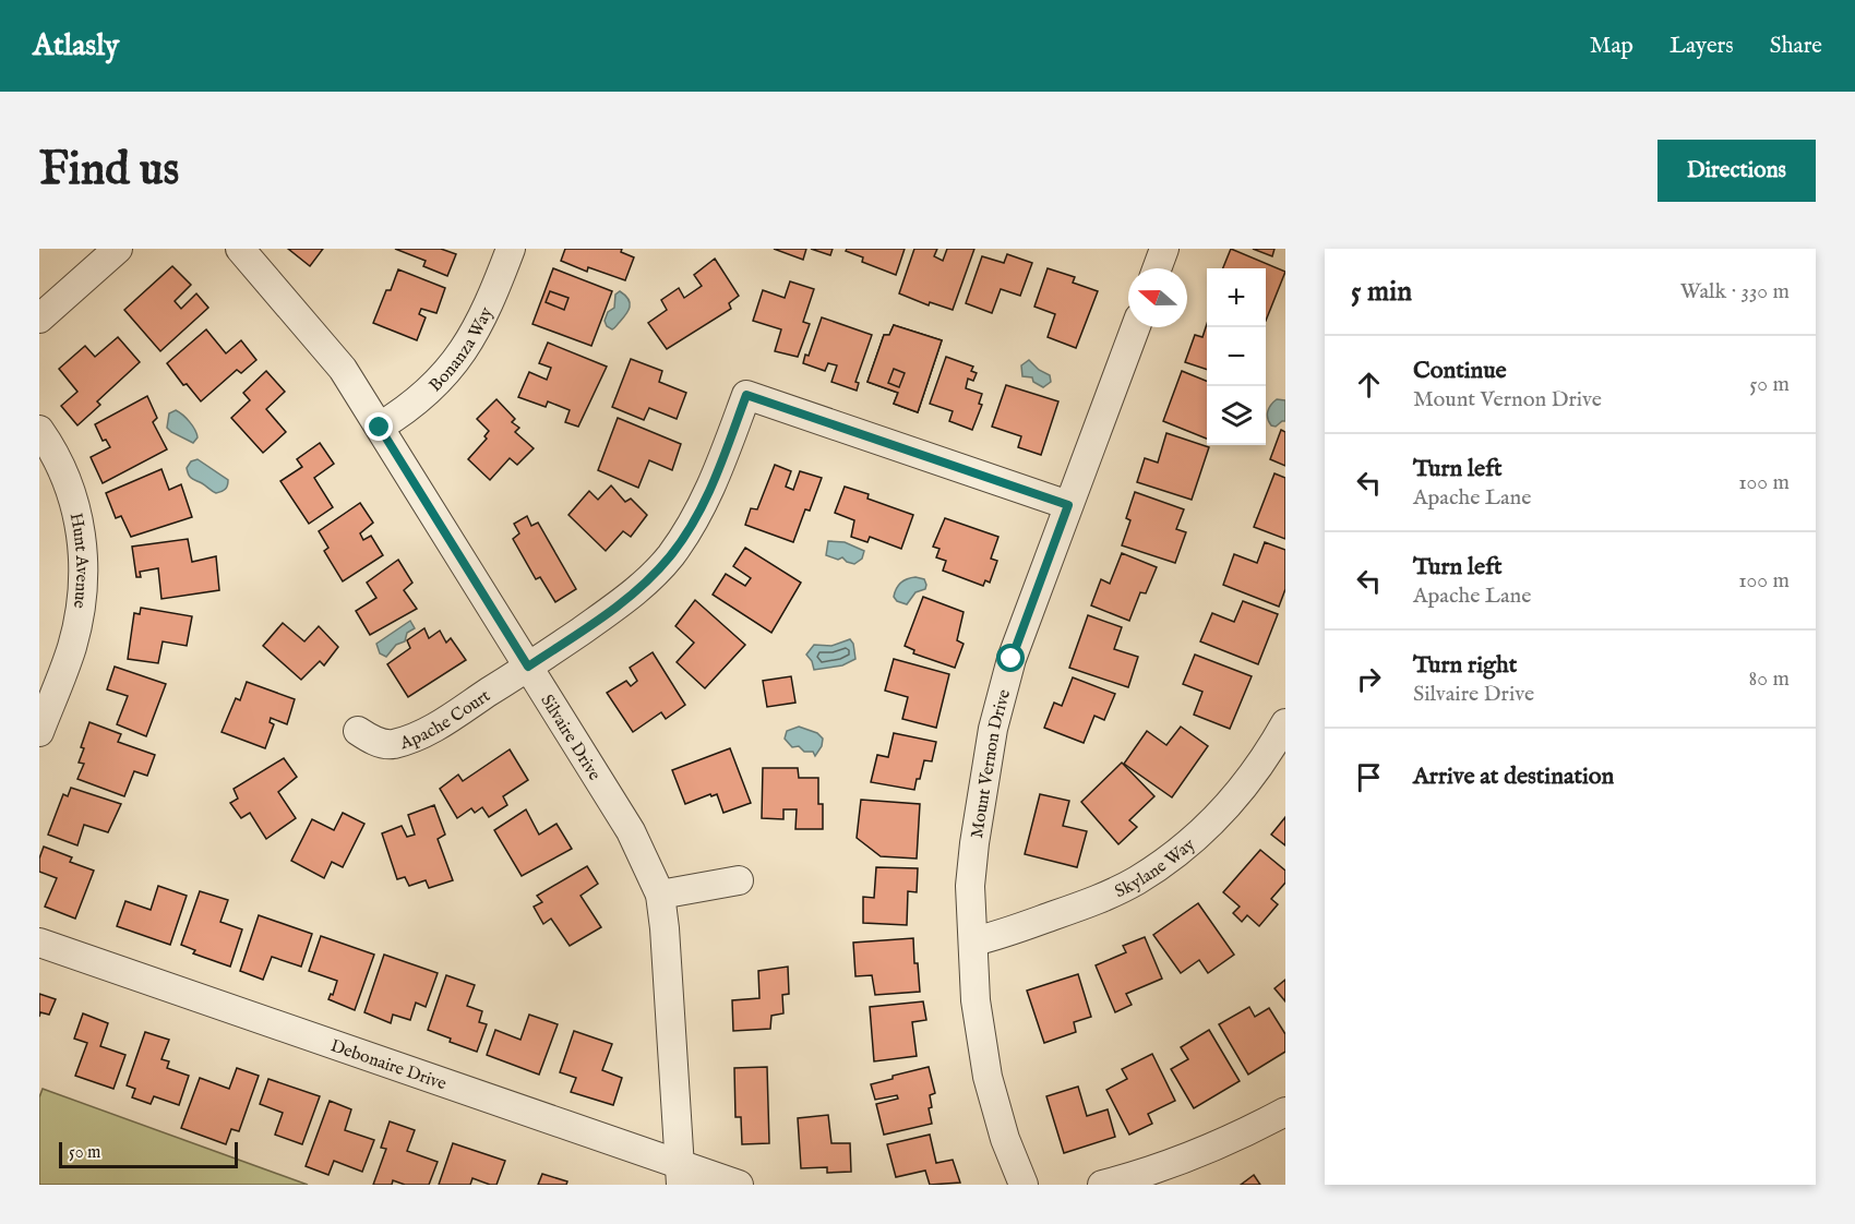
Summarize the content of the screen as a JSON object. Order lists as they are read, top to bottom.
{
  "streets": {
    "street": [
      "Bonanza Way",
      "Hunt Avenue",
      "Apache Court",
      "Silvaire Drive",
      "Mount Vernon Drive",
      "Skylane Way",
      "Debonaire Drive"
    ]
  },
  "crossings": [
    ["Bonanza Way", "Silvaire Drive"],
    ["Apache Court", "Silvaire Drive"],
    ["Apache Court", "Mount Vernon Drive"],
    ["Silvaire Drive", "Debonaire Drive"],
    ["Mount Vernon Drive", "Skylane Way"]
  ],
  "scale_bar": "50 m",
  "north": "left",
  "page": {
    "header": "Atlasly",
    "nav": ["Map", "Layers", "Share"],
    "buttons": "Directions",
    "title": "Find us",
    "heading": ["5 min", "Walk · 330 m"],
    "map_buttons": ["+", "−"],
    "list": [
      ["Continue", "Mount Vernon Drive", "50 m"],
      ["Turn left", "Apache Lane", "100 m"],
      ["Turn left", "Apache Lane", "100 m"],
      ["Turn right", "Silvaire Drive", "80 m"],
      "Arrive at destination"
    ],
    "scale": "50 m"
  }
}
